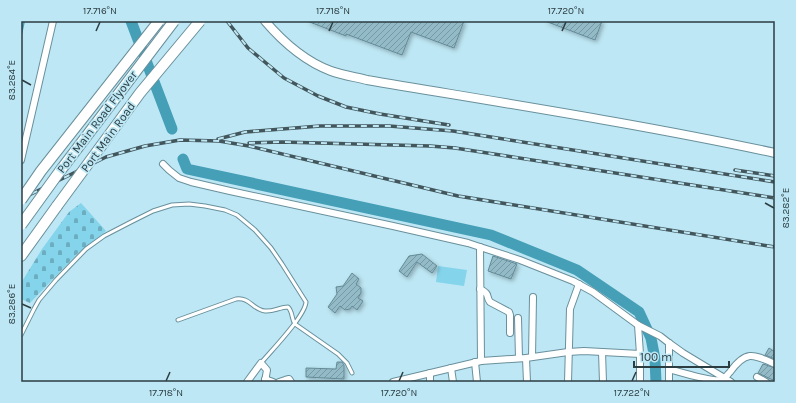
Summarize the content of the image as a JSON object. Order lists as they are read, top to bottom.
{
  "streets": {
    "main road": ["Port Main Road Flyover", "Port Main Road"]
  },
  "scale_bar": "100 m",
  "coordinates": [
    "17.716°N",
    "17.718°N",
    "17.720°N",
    "83.284°E",
    "83.282°E",
    "83.286°E",
    "17.722°N"
  ]
}
